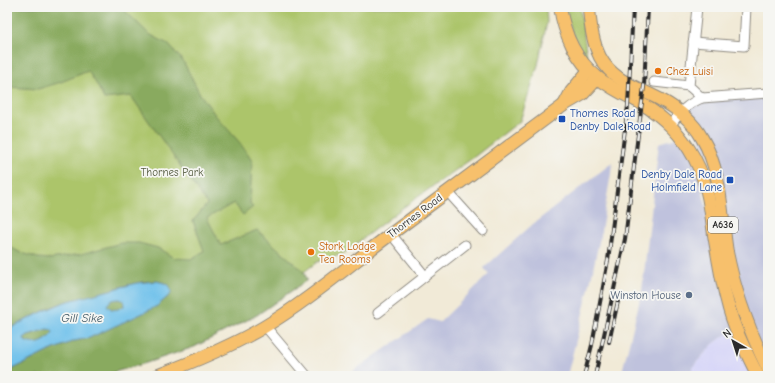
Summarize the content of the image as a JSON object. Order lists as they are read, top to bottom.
{
  "streets": {
    "main road": ["Thornes Road", "A636"]
  },
  "crossings": [
    ["Thornes Road", "A636"]
  ],
  "water": ["Gill Sike"],
  "parks": ["Thornes Park"],
  "places": {
    "other": ["Chez Luisi", "Stork Lodge Tea Rooms", "Winston House"],
    "transit": ["Thornes Road Denby Dale Road", "Denby Dale Road Holmfield Lane"]
  },
  "north": "top left"
}
